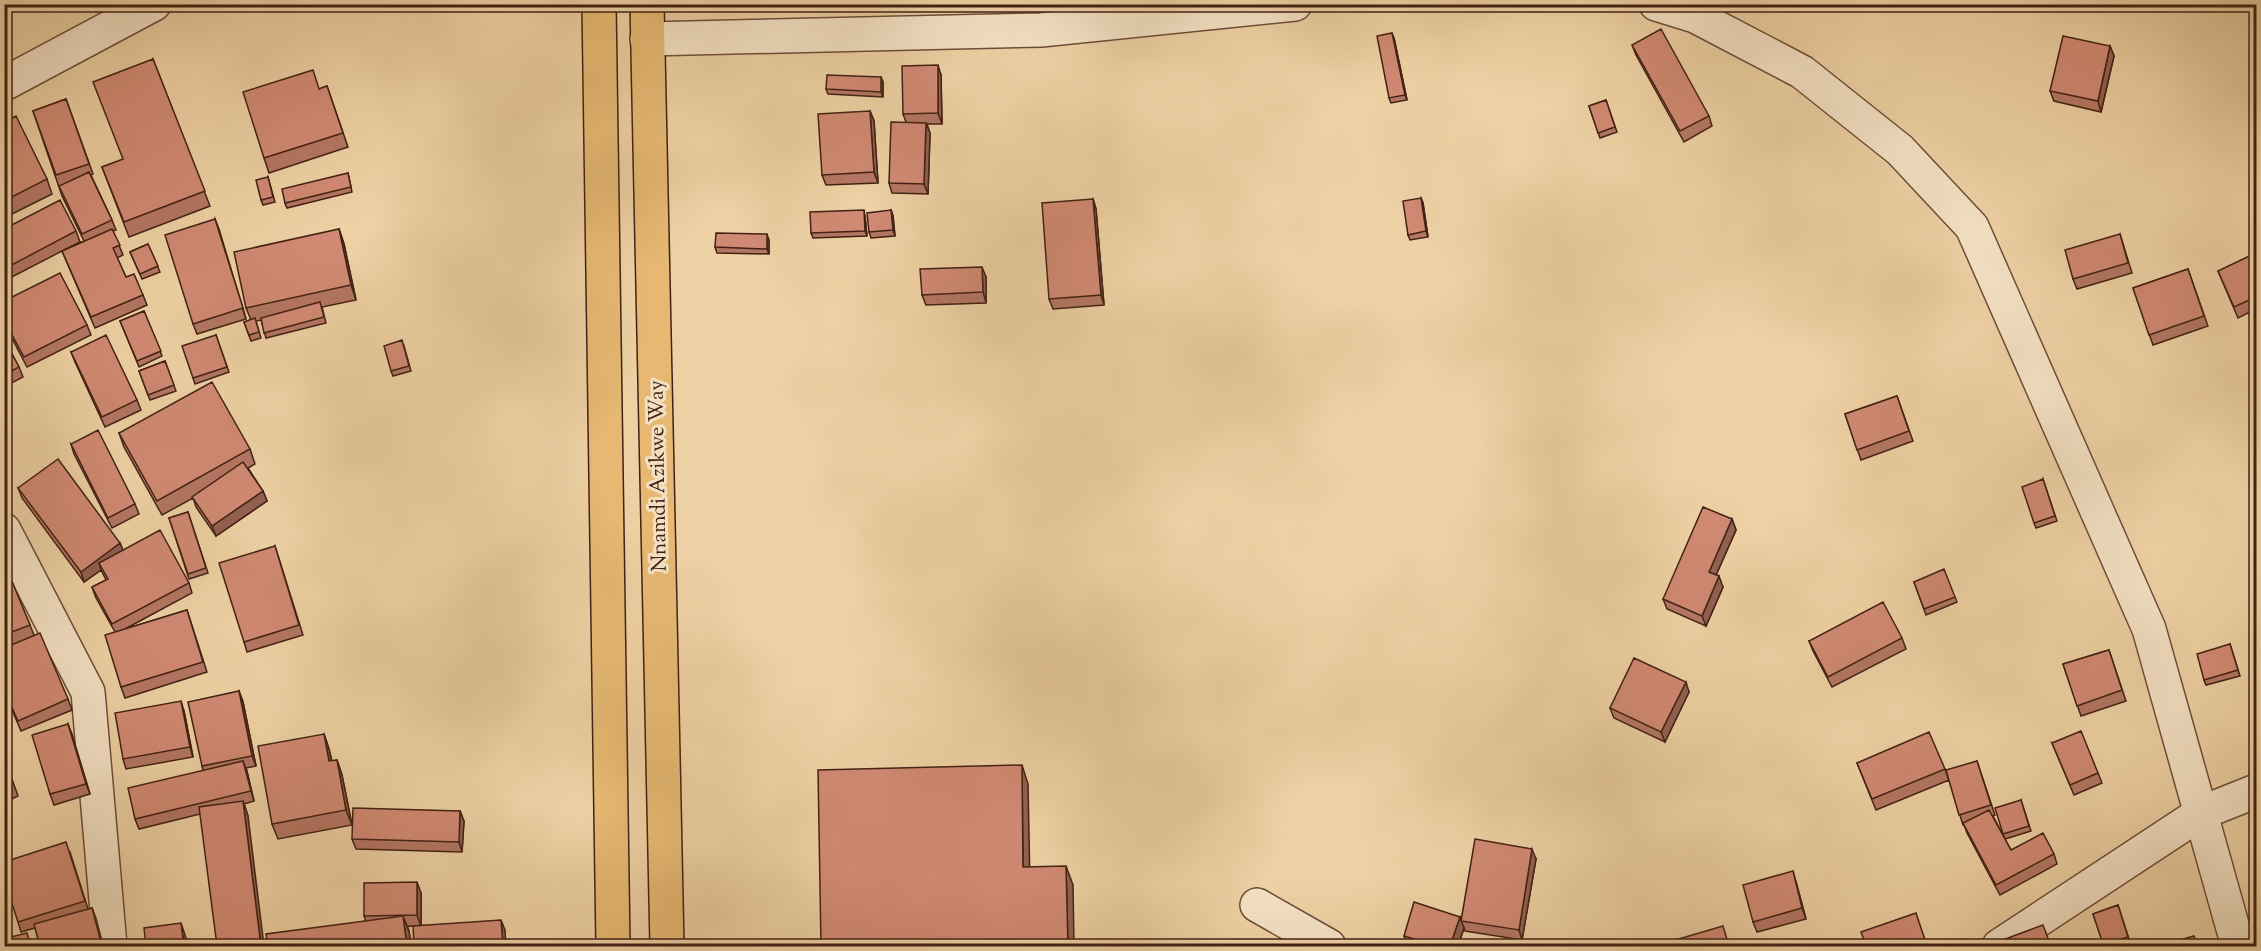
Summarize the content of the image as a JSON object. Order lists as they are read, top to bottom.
{
  "streets": {
    "highway": ["Nnamdi Azikwe Way"]
  }
}
